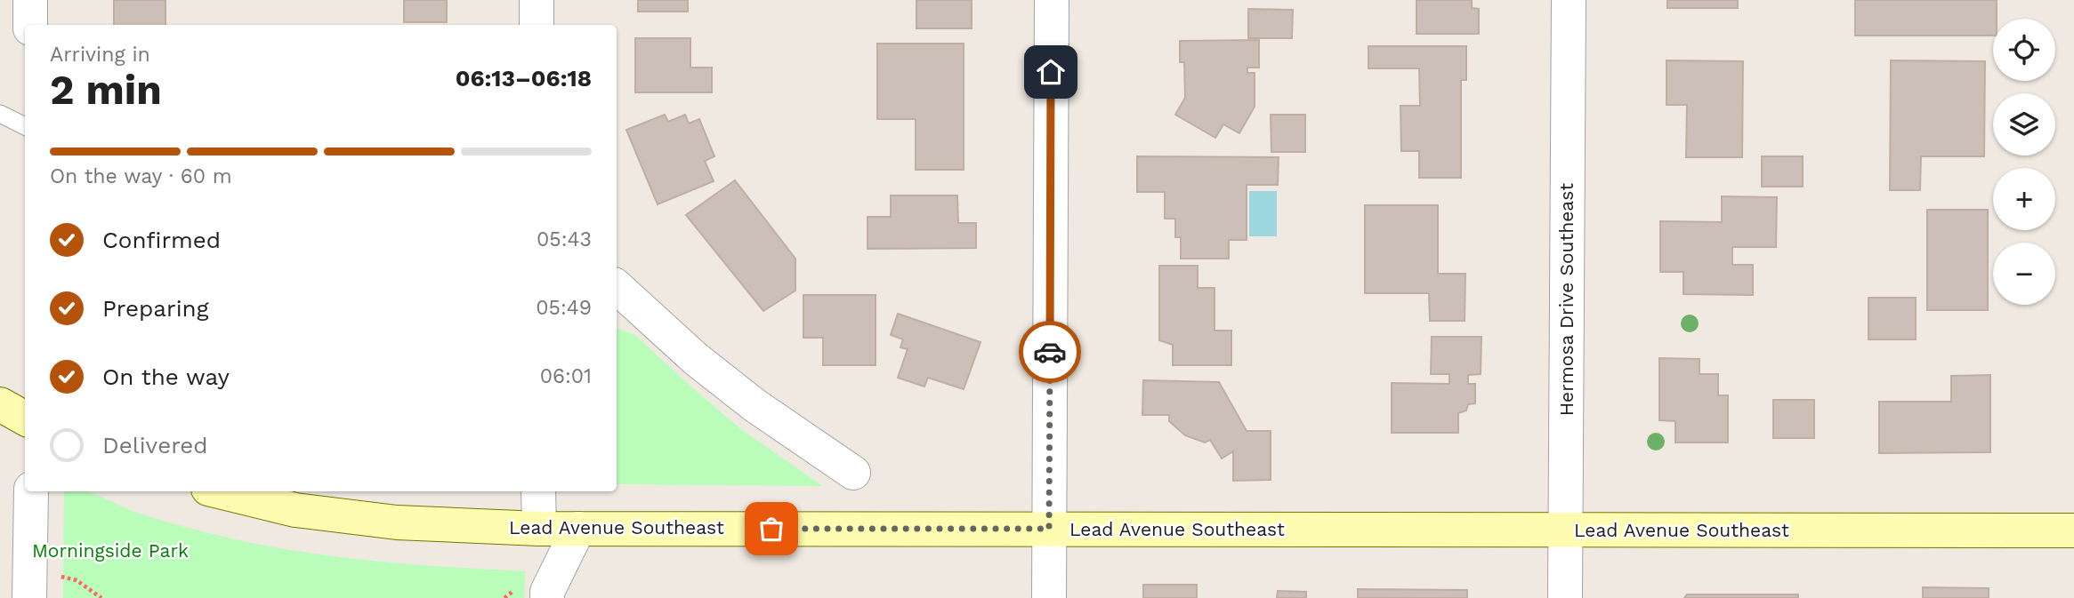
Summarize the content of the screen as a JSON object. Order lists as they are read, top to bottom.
{
  "streets": {
    "main road": ["Lead Avenue Southeast"],
    "street": ["Hermosa Drive Southeast"]
  },
  "crossings": [
    ["Hermosa Drive Southeast", "Lead Avenue Southeast"]
  ],
  "parks": ["Morningside Park"],
  "page": {
    "map_buttons": ["+", "−"],
    "heading": ["2 min", "Arriving in", "06:13–06:18"],
    "bar": "On the way · 60 m",
    "list": [
      ["Confirmed", "05:43"],
      ["Preparing", "05:49"],
      ["On the way", "06:01"],
      "Delivered"
    ]
  }
}
